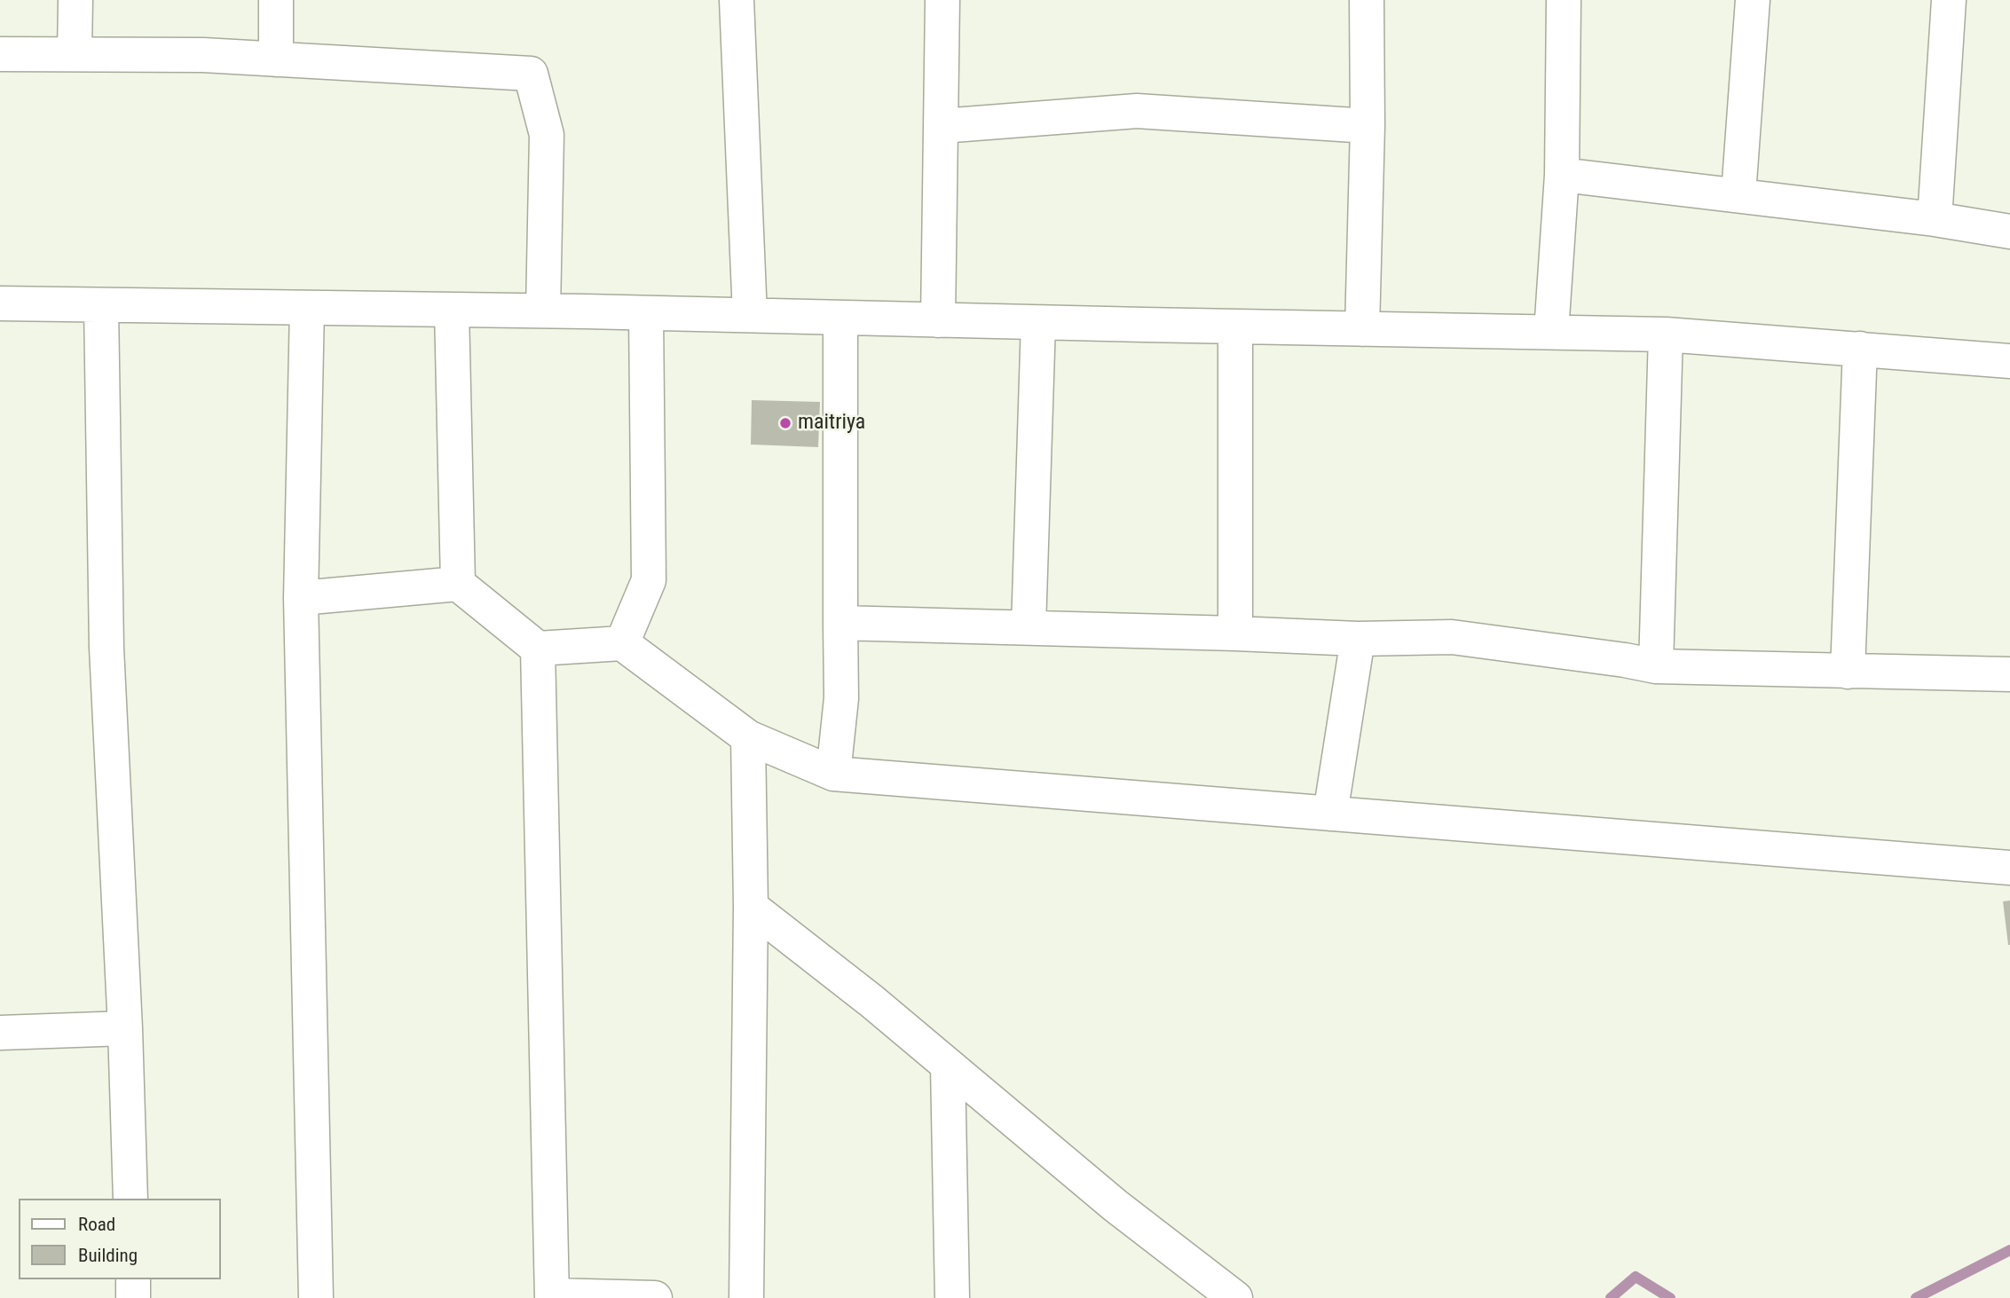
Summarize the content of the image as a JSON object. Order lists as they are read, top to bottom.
{
  "places": ["maitriya"],
  "legend": ["Road", "Building"]
}
